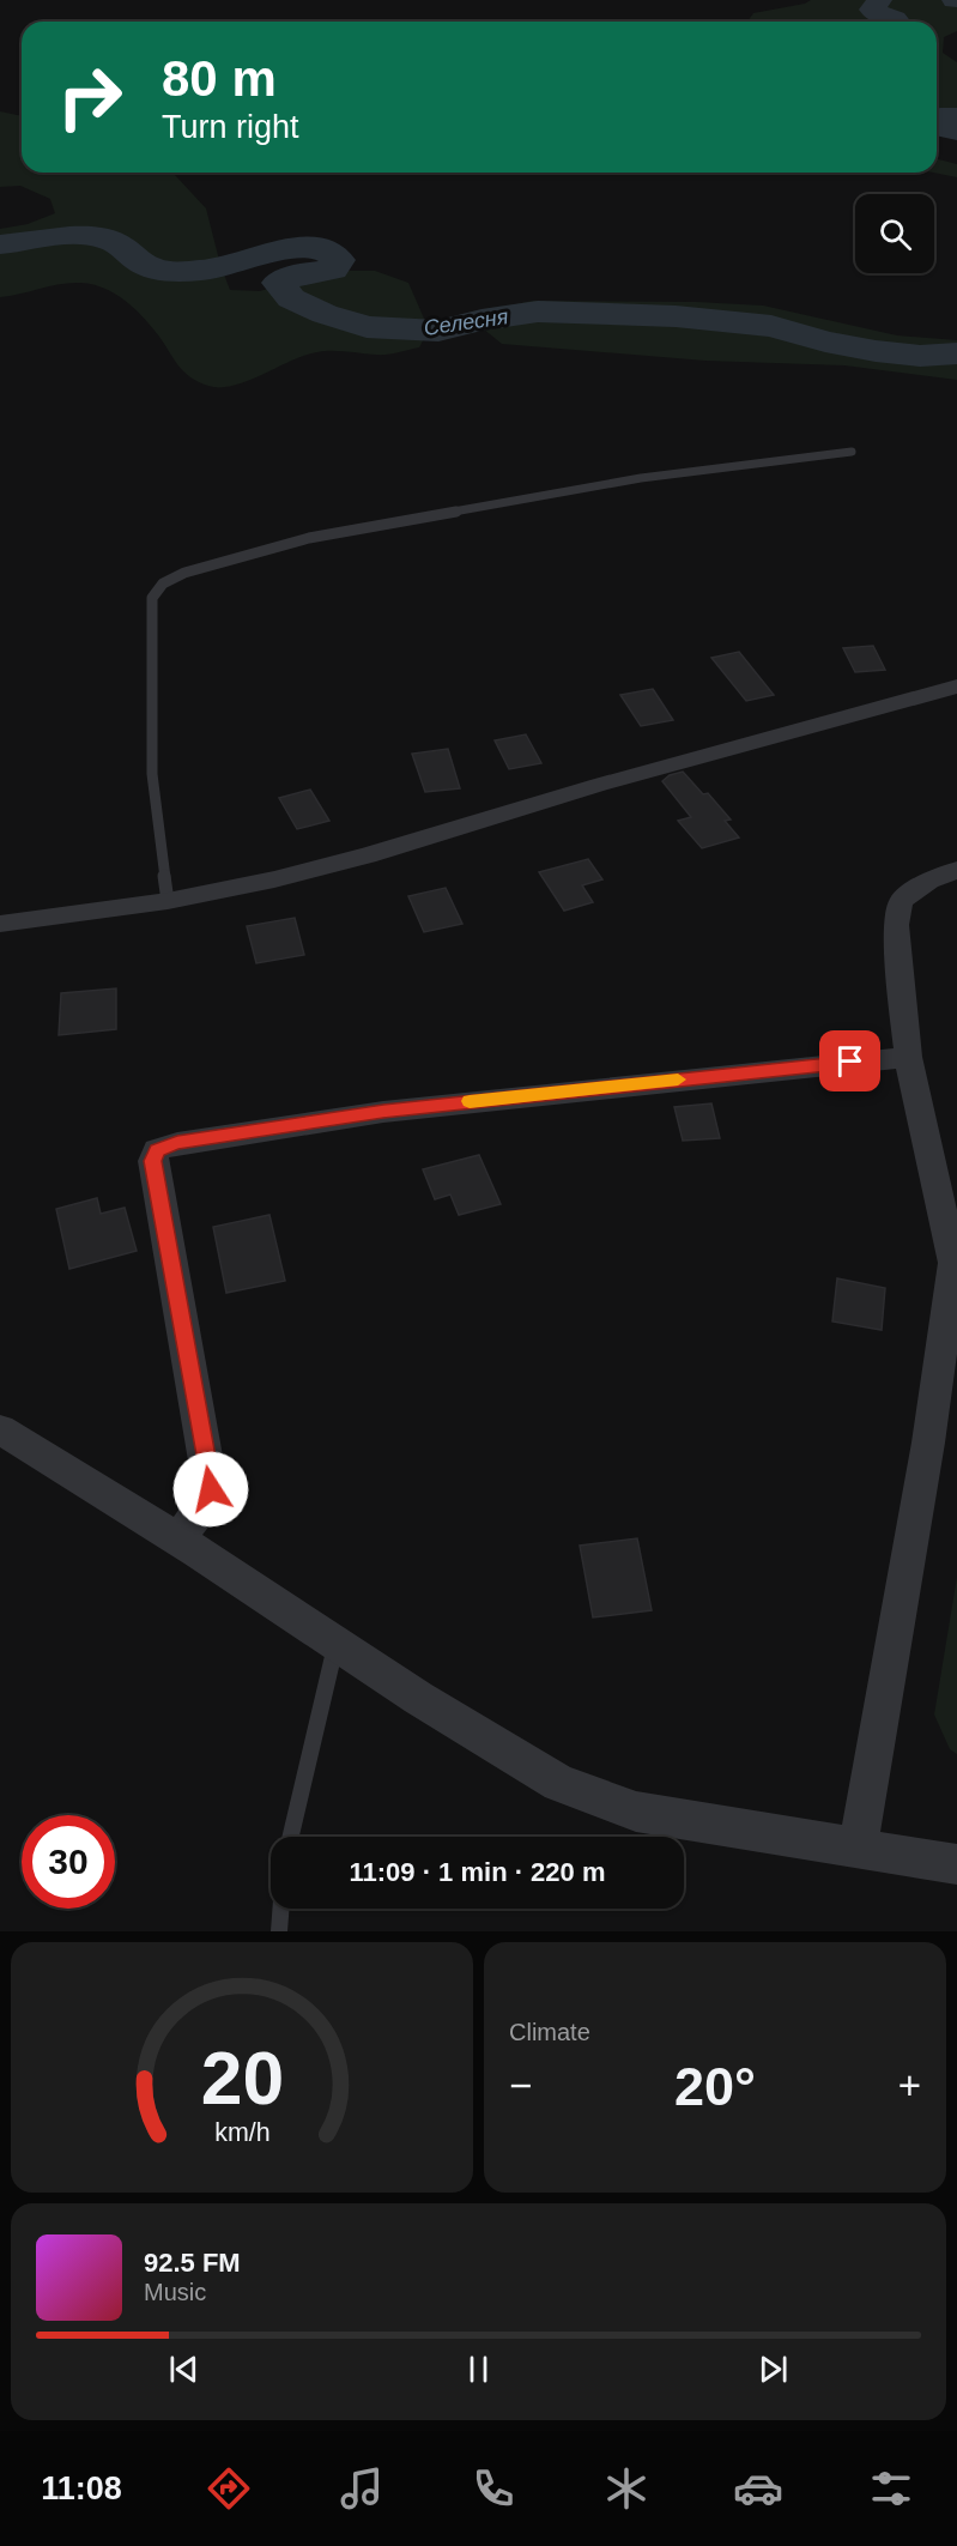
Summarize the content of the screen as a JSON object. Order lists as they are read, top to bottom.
{
  "water": ["Селесня"],
  "page": {
    "turn": ["80 m", "Turn right"],
    "limit": "30",
    "trip": "11:09 · 1 min · 220 m",
    "tile": "Climate",
    "heat": ["−", "20°", "+"],
    "song": ["92.5 FM", "Music"],
    "tabs": "11:08",
    "gauge": ["20", "km/h"]
  }
}
